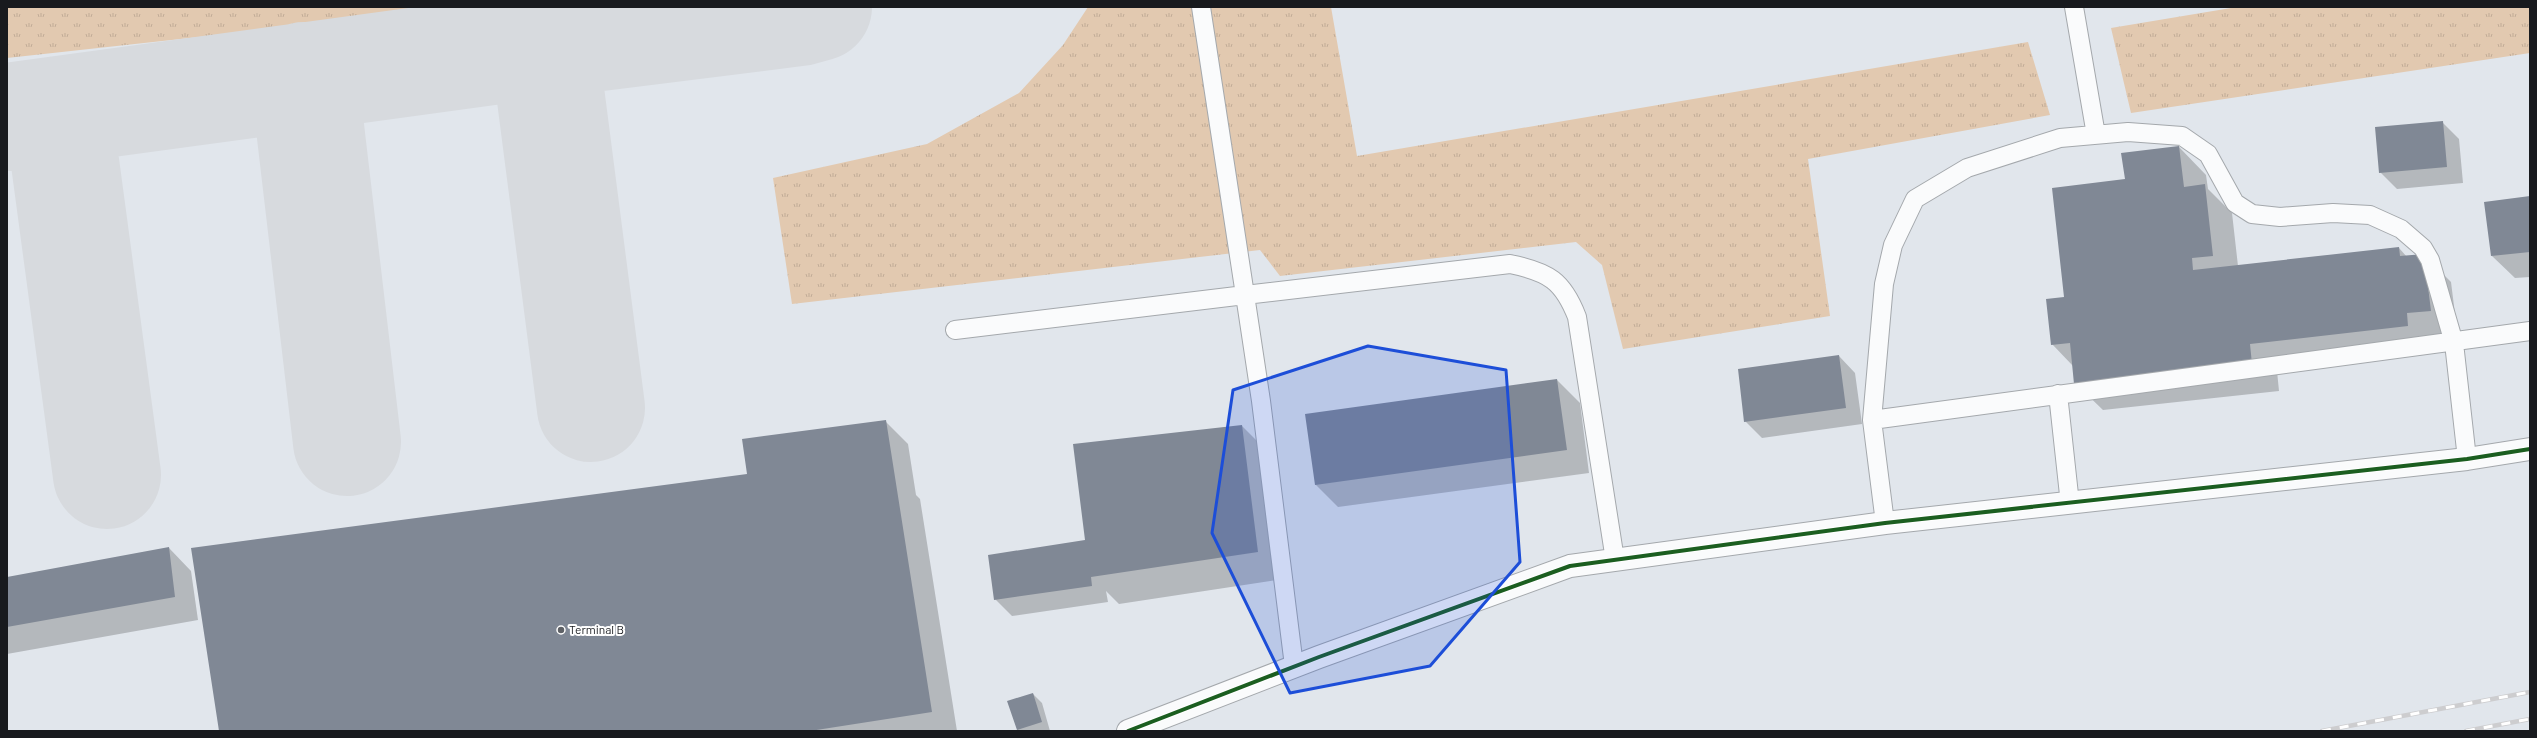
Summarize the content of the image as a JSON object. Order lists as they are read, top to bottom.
{
  "places": ["Terminal B"]
}
